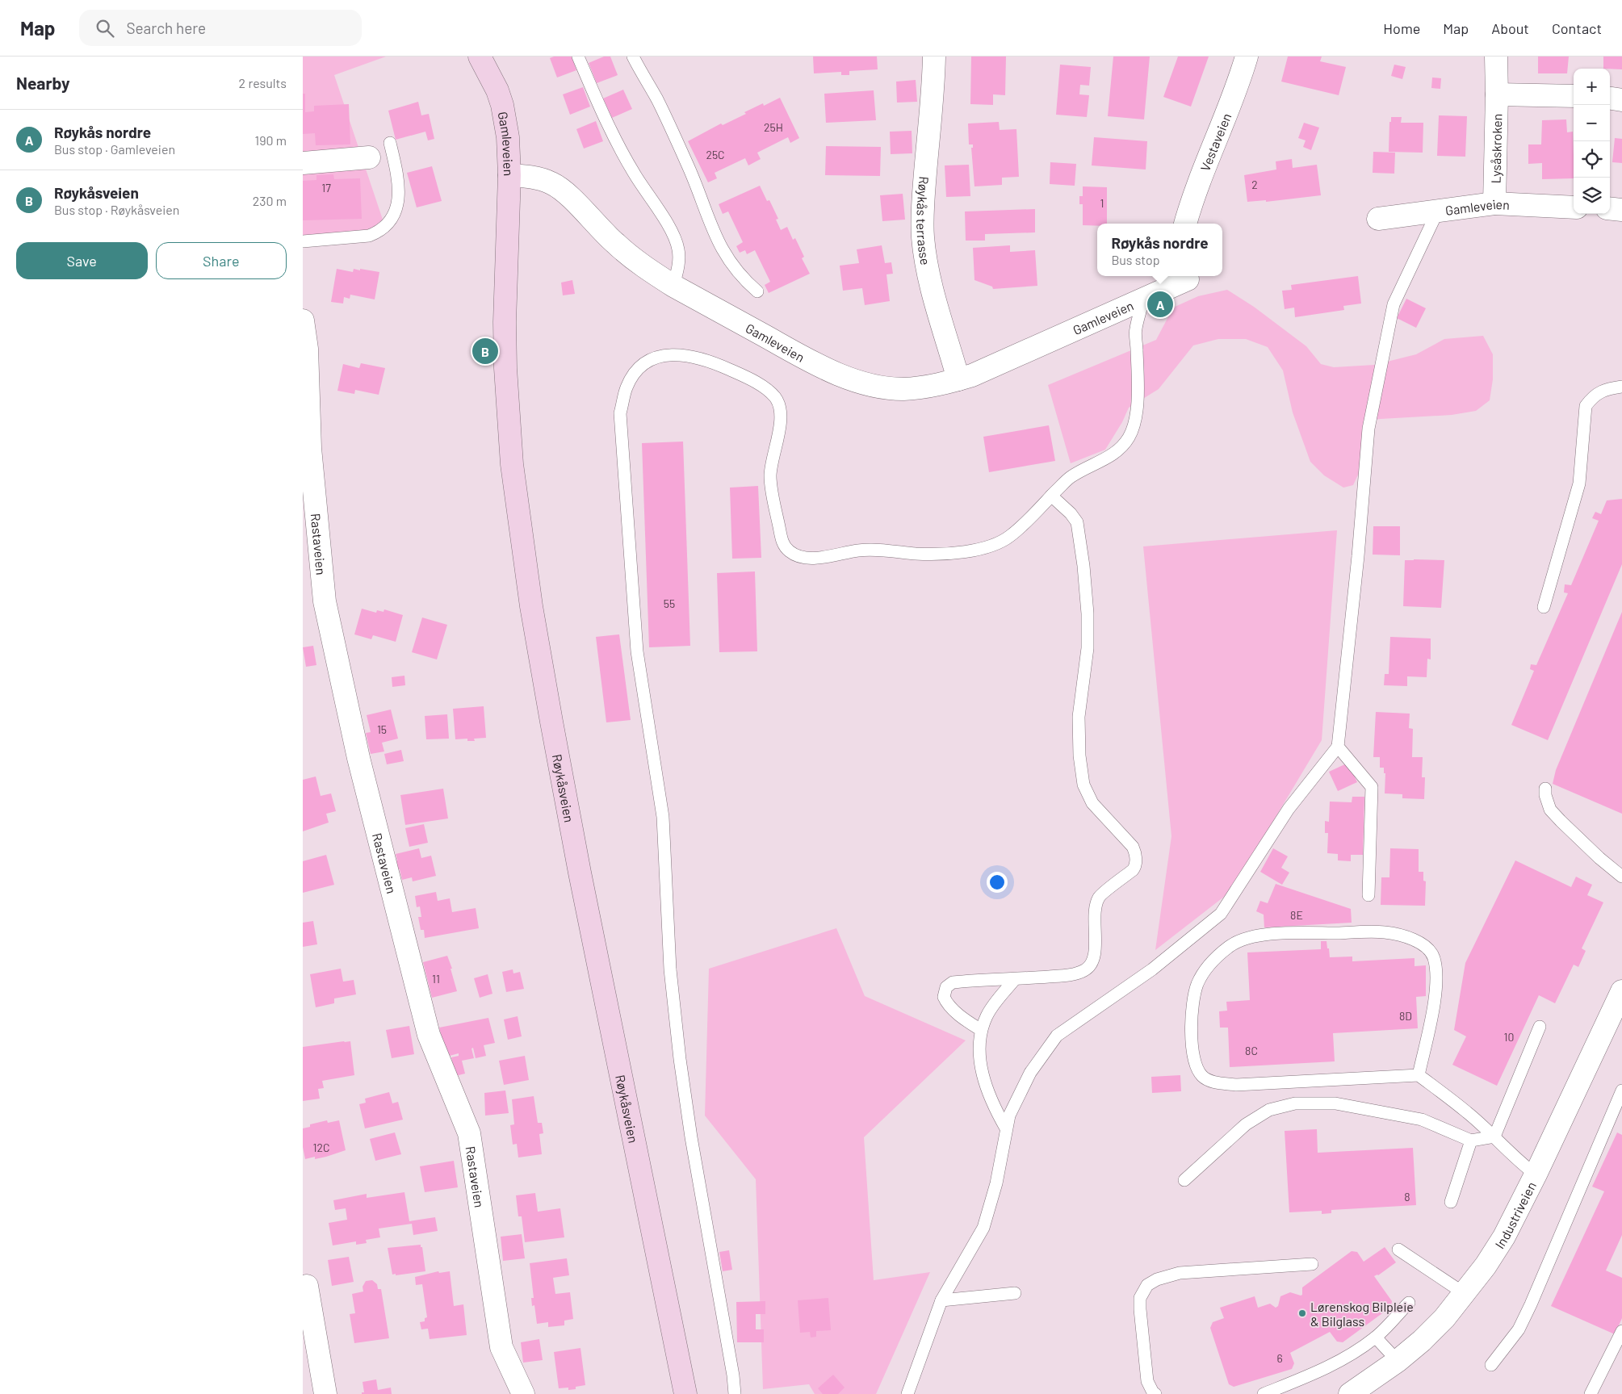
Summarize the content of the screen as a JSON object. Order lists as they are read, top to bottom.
{
  "streets": {
    "main road": ["Gamleveien", "Røykåsveien"],
    "street": [
      "Vestaveien",
      "Lysåskroken",
      "Røykås terrasse",
      "Rastaveien",
      "Industriveien"
    ]
  },
  "crossings": [
    ["Gamleveien", "Lysåskroken"],
    ["Gamleveien", "Røykås terrasse"],
    ["Gamleveien", "Røykåsveien"]
  ],
  "places": ["Lørenskog Bilpleie & Bilglass"],
  "house_numbers": [
    "25H",
    "25C",
    "2",
    "17",
    "1",
    "55",
    "15",
    "8E",
    "11",
    "8D",
    "10",
    "8C",
    "12C",
    "8",
    "6"
  ],
  "page": {
    "header": "Map",
    "search": "Search here",
    "nav": [
      "Home",
      "Map",
      "About",
      "Contact"
    ],
    "heading": ["Nearby", "2 results"],
    "map_buttons": ["+", "−"],
    "list": [
      {
        "mark": "A",
        "name": "Røykås nordre",
        "note": "Bus stop · Gamleveien",
        "value": "190 m"
      },
      {
        "mark": "B",
        "name": "Røykåsveien",
        "note": "Bus stop · Røykåsveien",
        "value": "230 m"
      }
    ],
    "popup": ["Røykås nordre", "Bus stop"],
    "buttons": ["Save", "Share"],
    "pins": ["A", "B"]
  }
}
